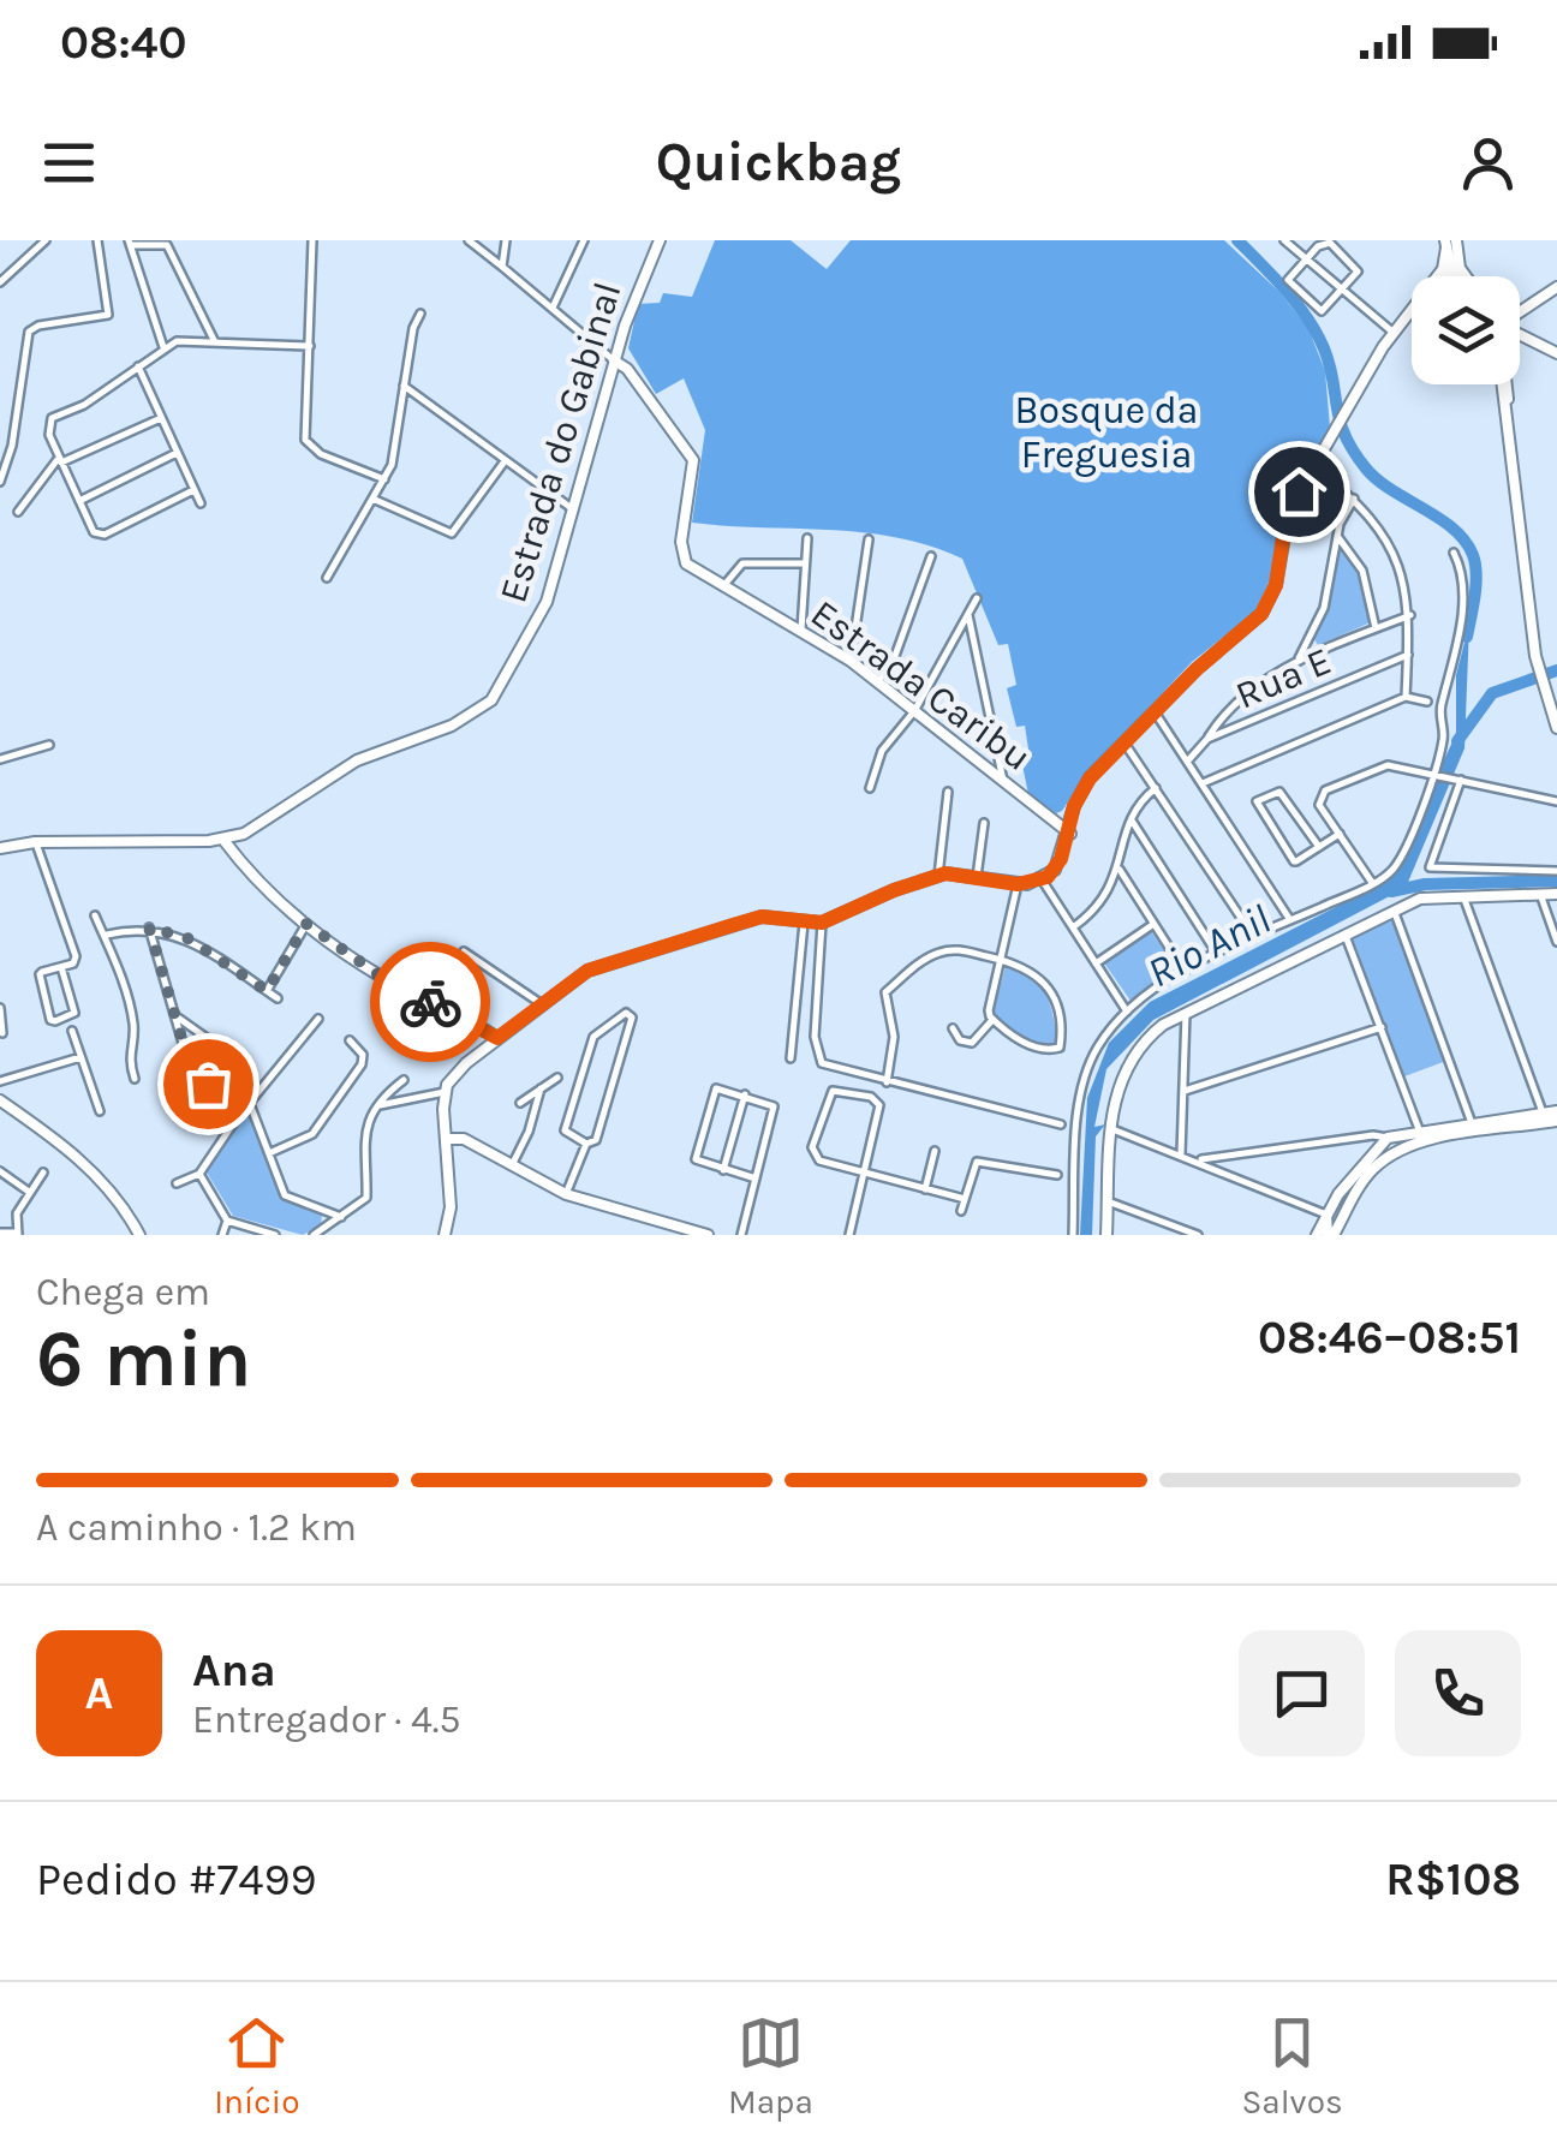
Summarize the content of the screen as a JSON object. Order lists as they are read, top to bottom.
{
  "streets": {
    "main road": ["Estrada do Gabinal", "Estrada Caribu"],
    "street": ["Rua E"]
  },
  "crossings": [
    ["Estrada do Gabinal", "Estrada Caribu"]
  ],
  "water": ["Rio Anil"],
  "parks": ["Bosque da Freguesia"],
  "page": {
    "status": "08:40",
    "header": "Quickbag",
    "heading": ["6 min", "Chega em", "08:46–08:51"],
    "panel": [
      "Ana",
      "Entregador · 4.5",
      "Pedido #7499",
      "R$108"
    ],
    "bar": "A caminho · 1.2 km",
    "round": "A",
    "tabs": ["Início", "Mapa", "Salvos"]
  }
}
